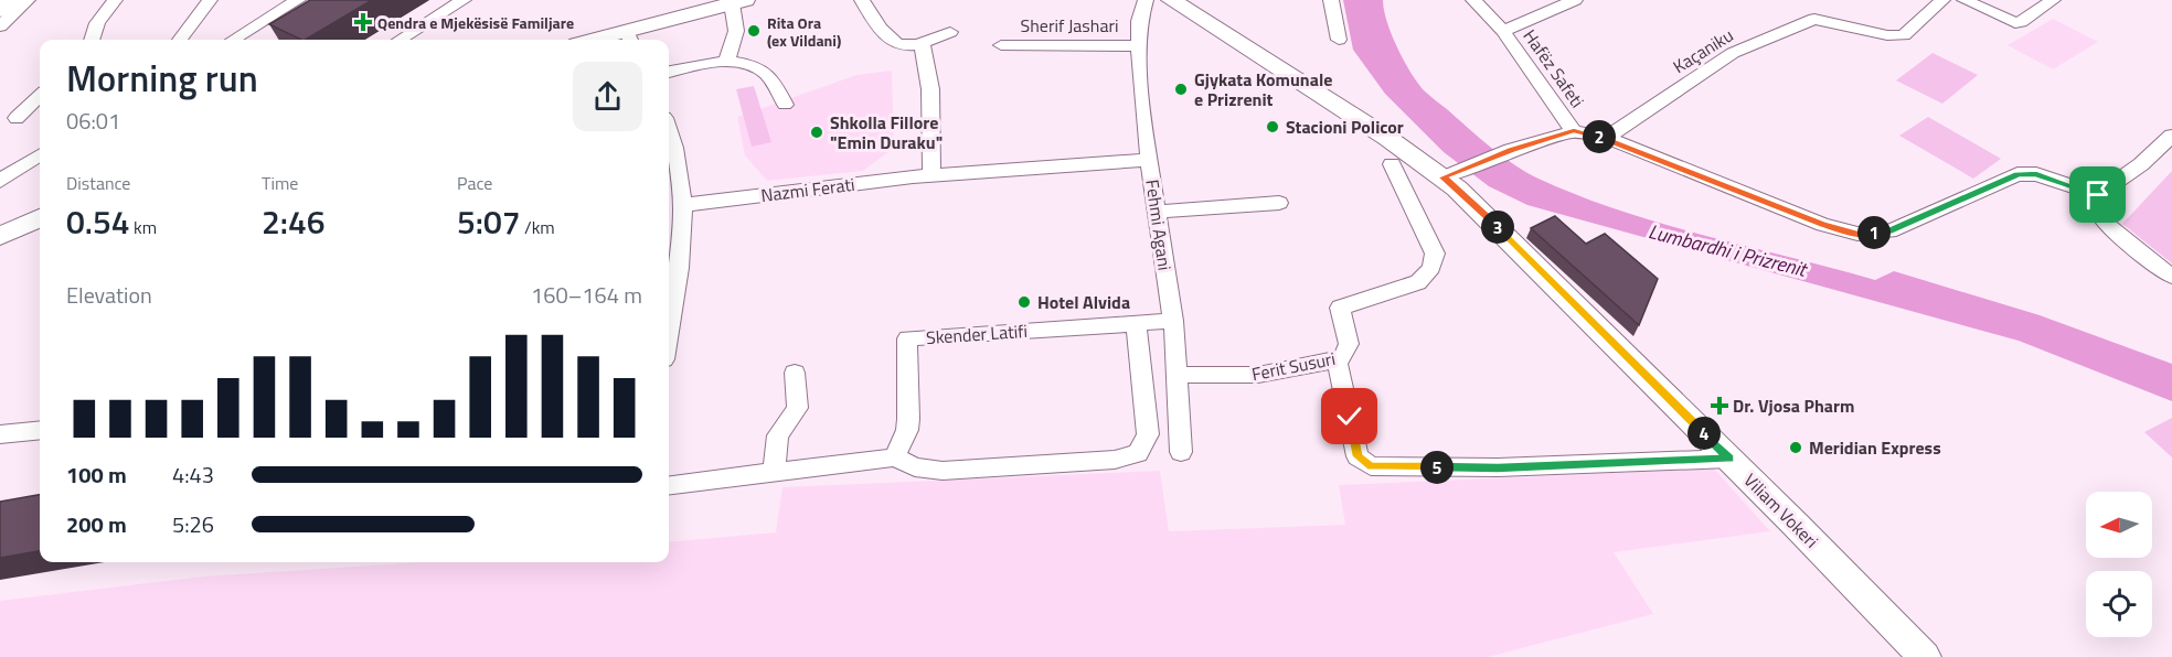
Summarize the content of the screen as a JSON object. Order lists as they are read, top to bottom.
{
  "streets": {
    "main road": ["Viliam Vokeri"],
    "street": [
      "Sherif Jashari",
      "Kaçaniku",
      "Hafëz Safeti",
      "Nazmi Ferati",
      "Fehmi Agani",
      "Skender Latifi",
      "Ferit Susuri"
    ]
  },
  "crossings": [
    ["Sherif Jashari", "Fehmi Agani"],
    ["Nazmi Ferati", "Fehmi Agani"],
    ["Fehmi Agani", "Skender Latifi"],
    ["Fehmi Agani", "Ferit Susuri"]
  ],
  "water": ["Lumbardhi i Prizrenit"],
  "places": {
    "health": ["Qendra e Mjekësisë Familjare", "Dr. Vjosa Pharm"],
    "other": [
      "Rita Ora (ex Vildani)",
      "Gjykata Komunale e Prizrenit",
      "Stacioni Policor",
      "Shkolla Fillore \"Emin Duraku\"",
      "Hotel Alvida",
      "Meridian Express"
    ]
  },
  "north": "left",
  "page": {
    "heading": ["Morning run", "06:01"],
    "pins": [
      "2",
      "3",
      "1",
      "4",
      "5"
    ],
    "stats": [
      ["Distance", "0.54 km"],
      ["Time", "2:46"],
      ["Pace", "5:07 /km"]
    ],
    "chart": ["Elevation", "160–164 m"],
    "list": [
      {
        "name": "100 m",
        "note": "4:43"
      },
      {
        "name": "200 m",
        "note": "5:26"
      }
    ]
  }
}
